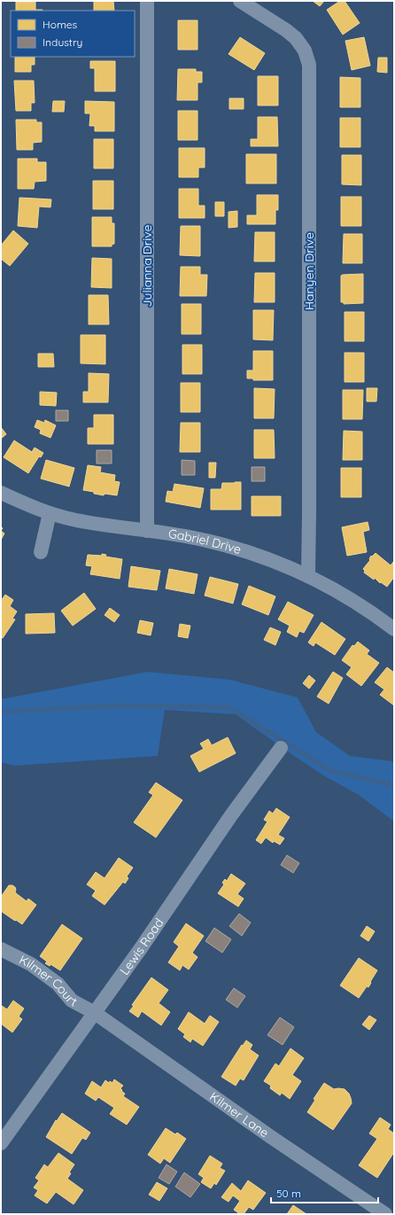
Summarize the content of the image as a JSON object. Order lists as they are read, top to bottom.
{
  "streets": {
    "street": [
      "Julianna Drive",
      "Hanyen Drive",
      "Gabriel Drive",
      "Lewis Road",
      "Kilmer Court",
      "Kilmer Lane"
    ]
  },
  "crossings": [
    ["Julianna Drive", "Gabriel Drive"],
    ["Hanyen Drive", "Gabriel Drive"],
    ["Lewis Road", "Kilmer Court"],
    ["Lewis Road", "Kilmer Lane"],
    ["Kilmer Court", "Kilmer Lane"]
  ],
  "legend": ["Homes", "Industry"],
  "scale_bar": "50 m"
}
